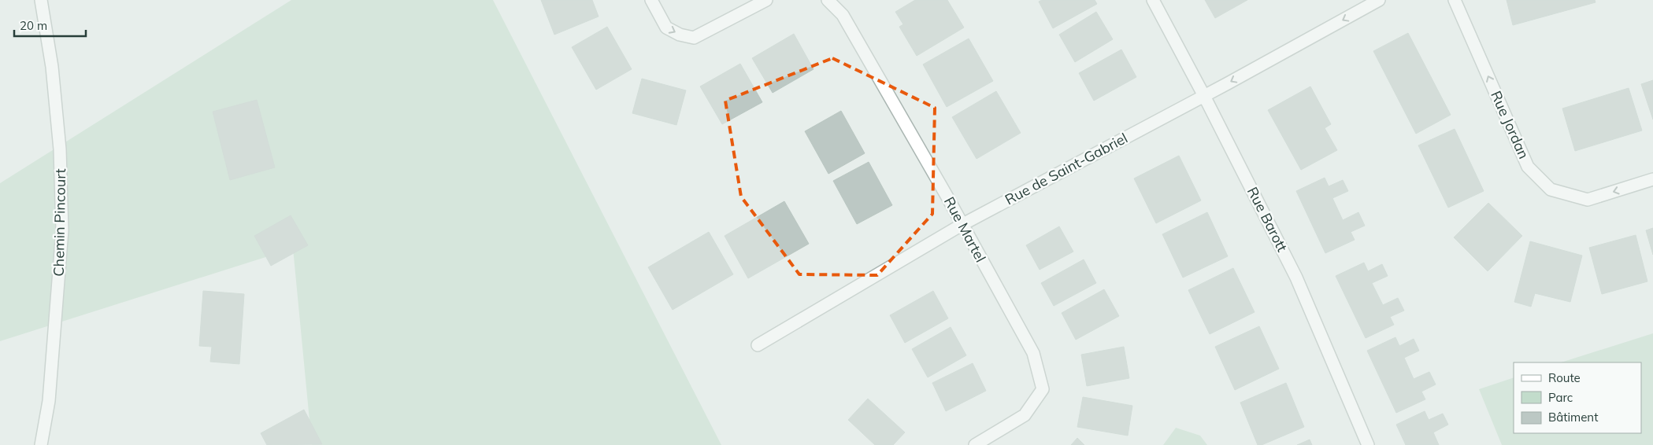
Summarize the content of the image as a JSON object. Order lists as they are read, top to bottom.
{
  "streets": {
    "street": [
      "Rue Jordan",
      "Rue de Saint-Gabriel",
      "Rue Barott",
      "Chemin Pincourt",
      "Rue Martel"
    ]
  },
  "crossings": [
    ["Rue de Saint-Gabriel", "Rue Barott"],
    ["Rue de Saint-Gabriel", "Rue Martel"]
  ],
  "one_way": ["Rue Jordan"],
  "legend": ["Route", "Parc", "Bâtiment"],
  "scale_bar": "20 m"
}
